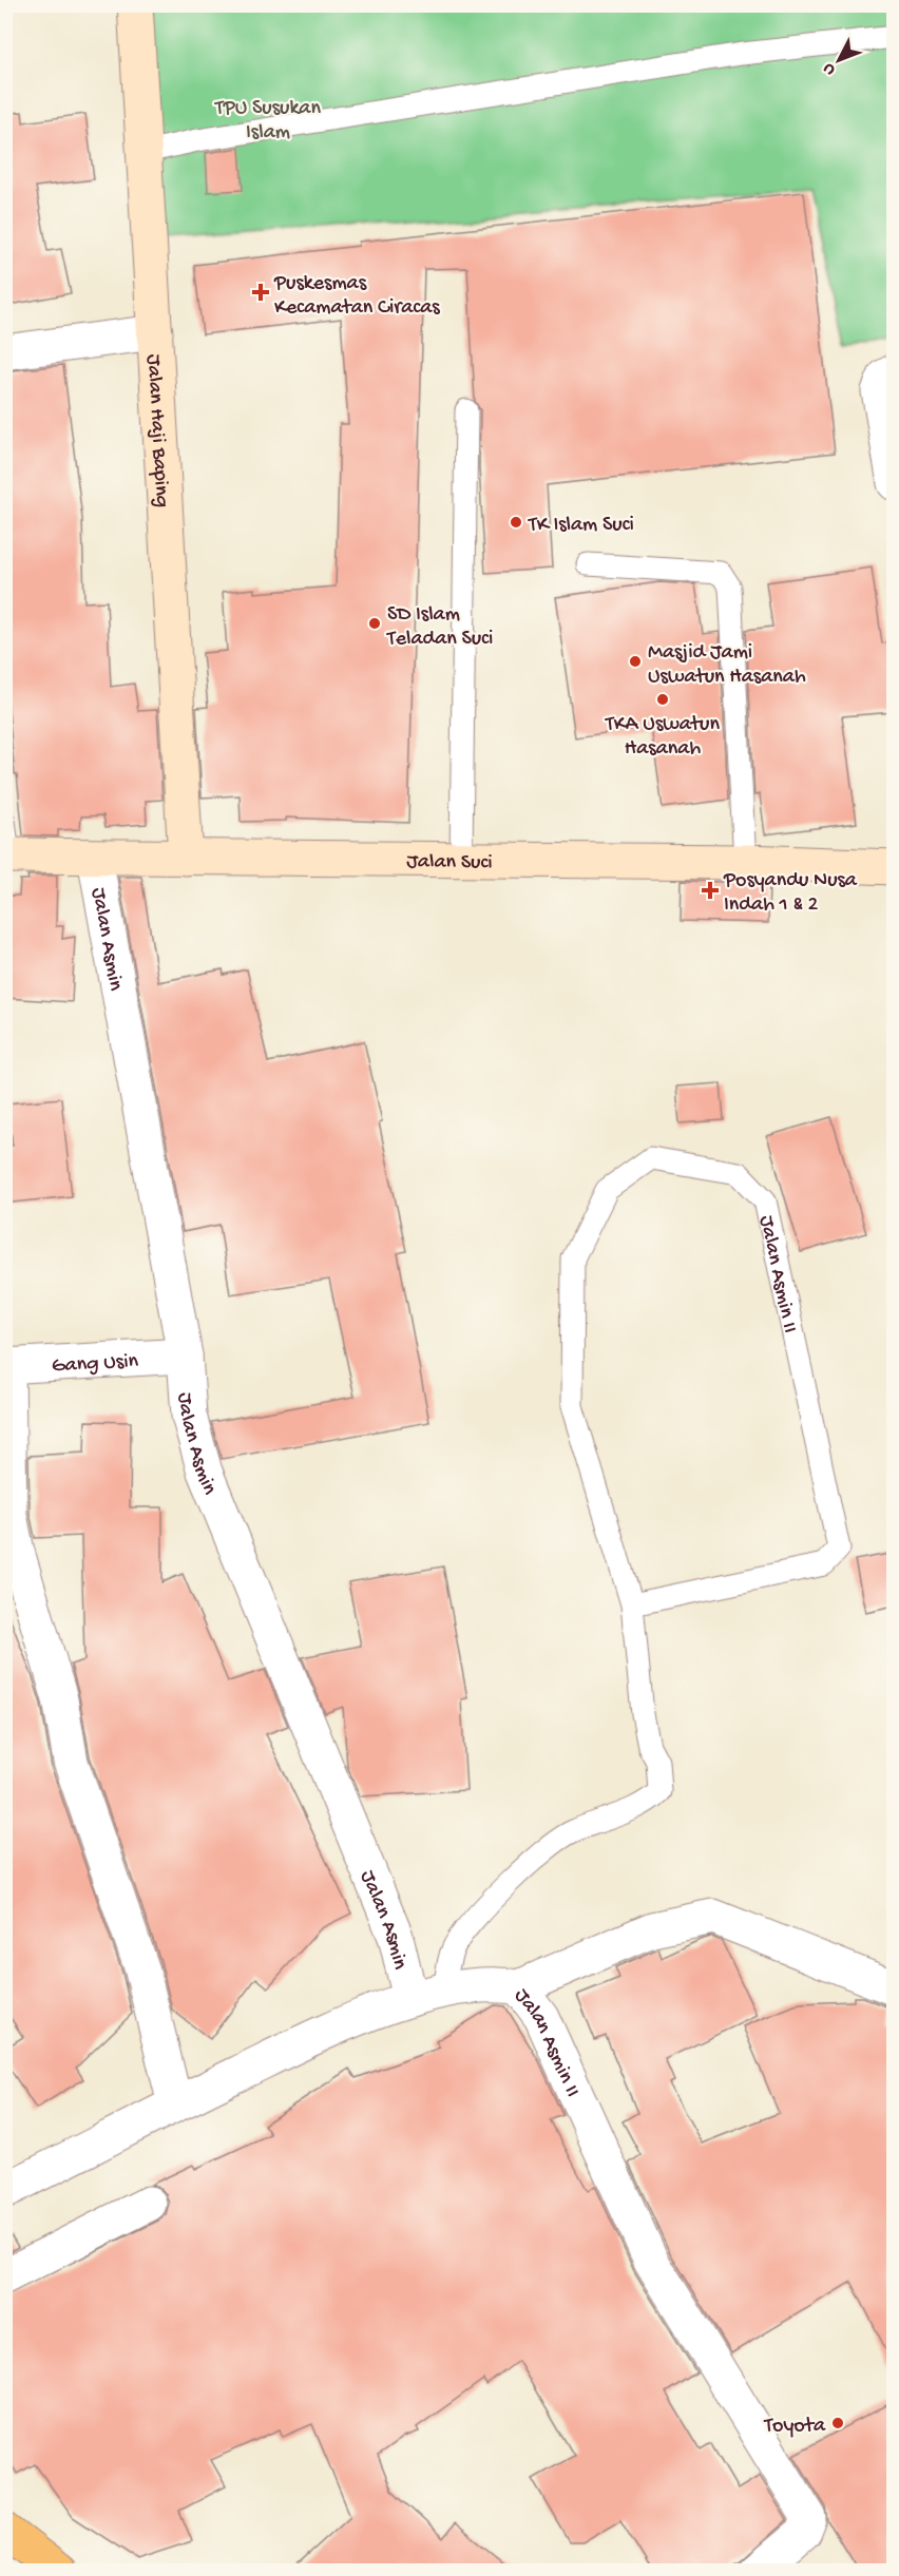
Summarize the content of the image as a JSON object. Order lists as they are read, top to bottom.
{
  "streets": {
    "street": [
      "Jalan Haji Baping",
      "Jalan Suci",
      "Jalan Asmin",
      "Jalan Asmin II",
      "Gang Usin"
    ]
  },
  "crossings": [
    ["Jalan Haji Baping", "Jalan Suci"],
    ["Jalan Suci", "Jalan Asmin"],
    ["Jalan Asmin", "Jalan Asmin II"],
    ["Jalan Asmin", "Gang Usin"]
  ],
  "parks": ["TPU Susukan Islam"],
  "places": {
    "health": ["Puskesmas Kecamatan Ciracas", "Posyandu Nusa Indah 1 & 2"],
    "other": [
      "TK Islam Suci",
      "SD Islam Teladan Suci",
      "Masjid Jami Uswatun Hasanah",
      "TKA Uswatun Hasanah",
      "Toyota"
    ]
  },
  "north": "bottom left"
}
